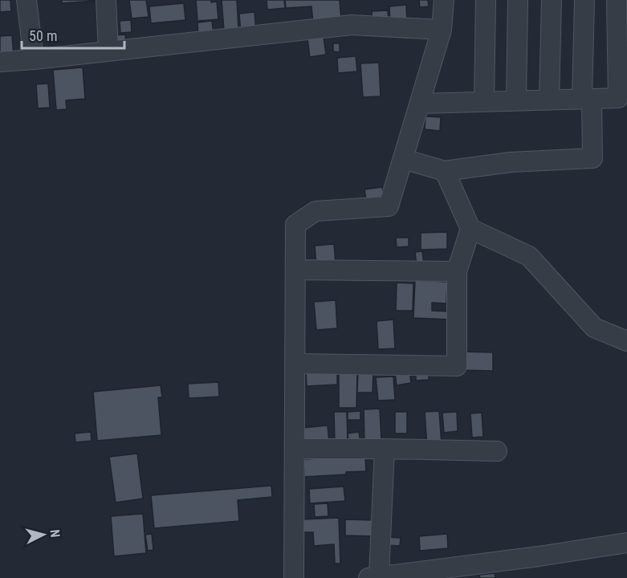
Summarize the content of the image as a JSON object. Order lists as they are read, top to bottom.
{
  "scale_bar": "50 m",
  "north": "right"
}
